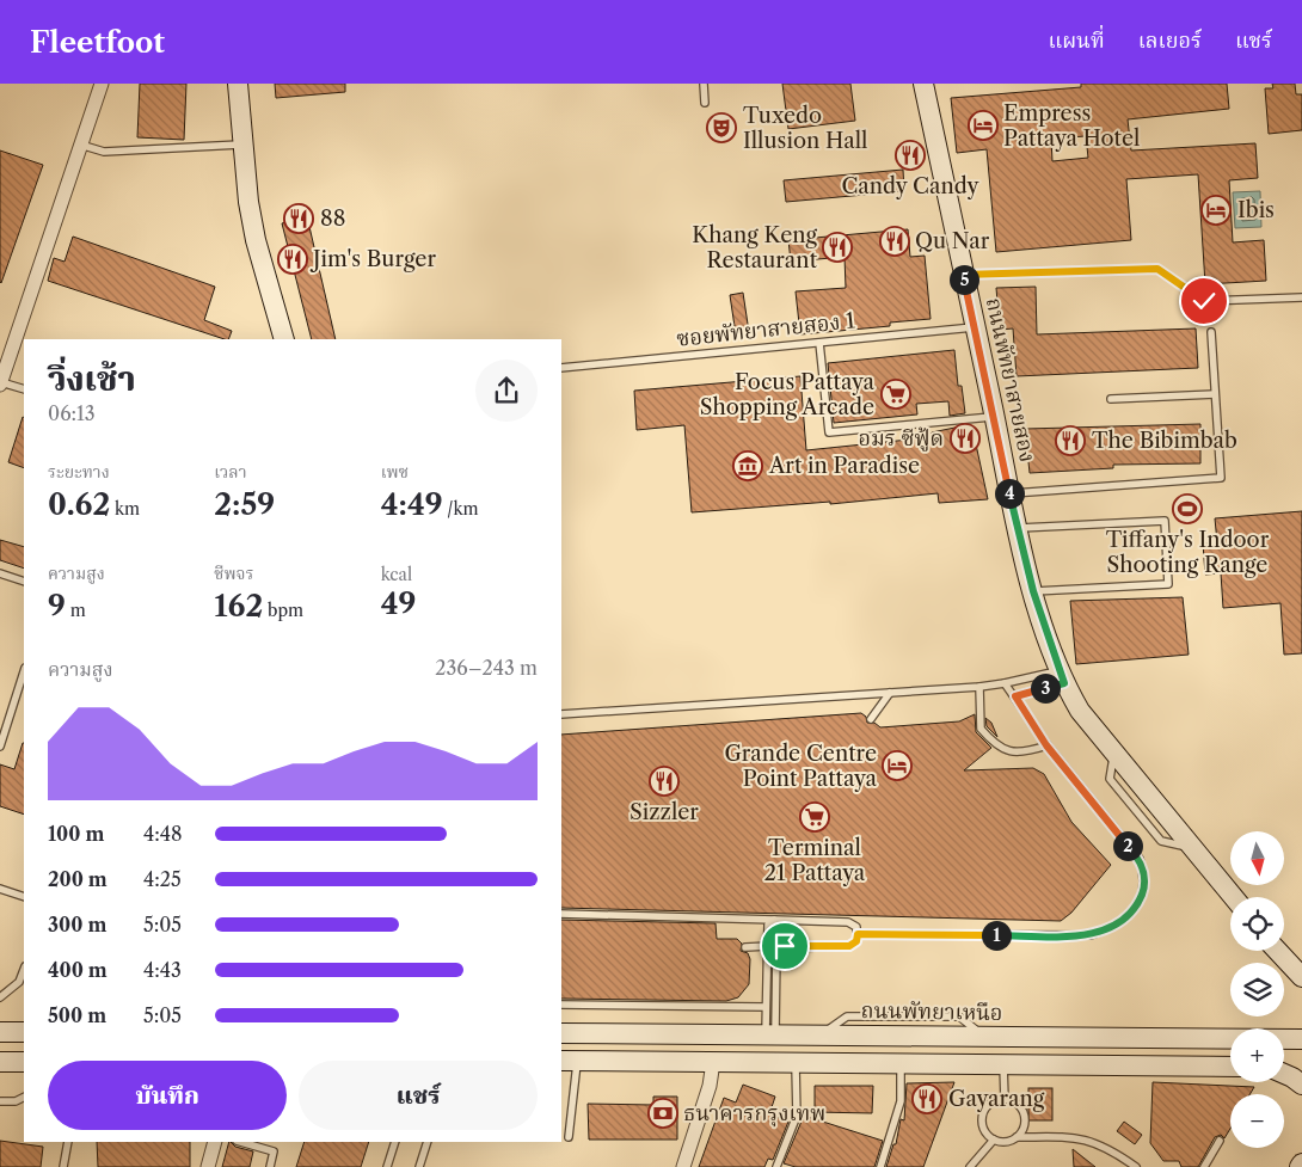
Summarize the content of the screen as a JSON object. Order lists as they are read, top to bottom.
{
  "streets": {
    "main road": ["ถนนพัทยาสายสอง", "ถนนพัทยาเหนือ"],
    "lane": ["ซอยพัทยาสายสอง 1"]
  },
  "crossings": [
    ["ซอยพัทยาสายสอง 1", "ถนนพัทยาสายสอง"]
  ],
  "places": {
    "hotel": ["Empress Pattaya Hotel", "Ibis", "Grande Centre Point Pattaya"],
    "theatre": ["Tuxedo Illusion Hall"],
    "restaurant": [
      "Candy Candy",
      "88",
      "Qu Nar",
      "Khang Keng Restaurant",
      "Jim's Burger",
      "อมร ซีฟู้ด",
      "The Bibimbab",
      "Sizzler",
      "Gayarang"
    ],
    "supermarket": ["Focus Pattaya Shopping Arcade", "Terminal 21 Pattaya"],
    "museum": ["Art in Paradise"],
    "sports": ["Tiffany's Indoor Shooting Range"],
    "bank": ["ธนาคารกรุงเทพ"]
  },
  "north": "bottom",
  "page": {
    "header": "Fleetfoot",
    "nav": ["แผนที่", "เลเยอร์", "แชร์"],
    "pins": [
      "5",
      "4",
      "3",
      "2",
      "1"
    ],
    "heading": ["วิ่งเช้า", "06:13"],
    "stats": [
      ["ระยะทาง", "0.62 km"],
      ["เวลา", "2:59"],
      ["เพซ", "4:49 /km"],
      ["ความสูง", "9 m"],
      ["ชีพจร", "162 bpm"],
      ["kcal", "49"]
    ],
    "chart": ["ความสูง", "236–243 m"],
    "list": [
      {
        "name": "100 m",
        "note": "4:48"
      },
      {
        "name": "200 m",
        "note": "4:25"
      },
      {
        "name": "300 m",
        "note": "5:05"
      },
      {
        "name": "400 m",
        "note": "4:43"
      },
      {
        "name": "500 m",
        "note": "5:05"
      }
    ],
    "map_buttons": ["+", "−"],
    "buttons": ["บันทึก", "แชร์"]
  }
}
